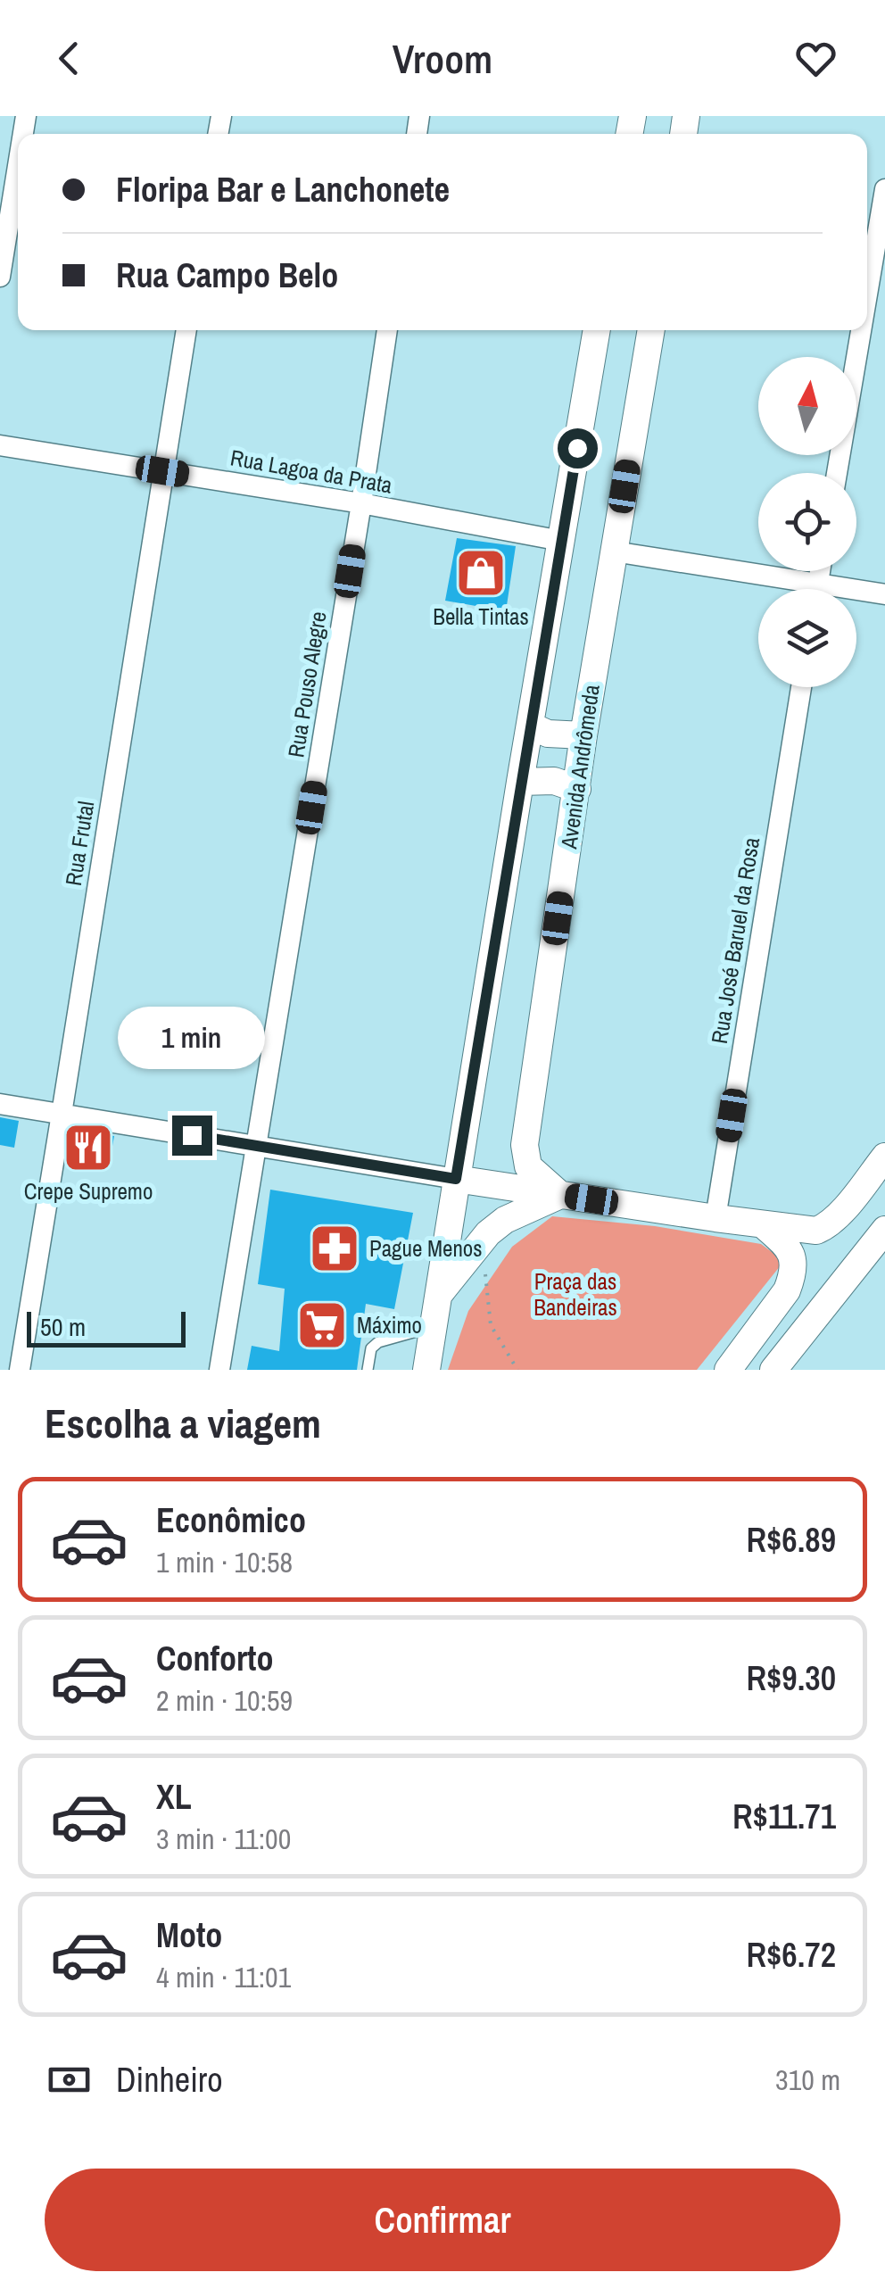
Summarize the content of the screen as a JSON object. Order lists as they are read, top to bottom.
{
  "streets": {
    "main road": ["Avenida Andrômeda"],
    "street": [
      "Rua Lagoa da Prata",
      "Rua Pouso Alegre",
      "Rua Frutal",
      "Rua José Baruel da Rosa"
    ]
  },
  "crossings": [
    ["Rua Lagoa da Prata", "Rua Pouso Alegre"],
    ["Rua Lagoa da Prata", "Rua Frutal"]
  ],
  "parks": ["Praça das Bandeiras"],
  "places": {
    "shop": ["Bella Tintas"],
    "restaurant": ["Crepe Supremo"],
    "pharmacy": ["Pague Menos"],
    "supermarket": ["Máximo"]
  },
  "scale_bar": "50 m",
  "north": "top",
  "page": {
    "header": "Vroom",
    "banner": ["Floripa Bar e Lanchonete", "Rua Campo Belo"],
    "bubble": "1 min",
    "scale": "50 m",
    "heading": "Escolha a viagem",
    "list": [
      {
        "name": "Econômico",
        "note": "1 min · 10:58",
        "value": "R$6.89"
      },
      {
        "name": "Conforto",
        "note": "2 min · 10:59",
        "value": "R$9.30"
      },
      {
        "name": "XL",
        "note": "3 min · 11:00",
        "value": "R$11.71"
      },
      {
        "name": "Moto",
        "note": "4 min · 11:01",
        "value": "R$6.72"
      }
    ],
    "pay": ["Dinheiro", "310 m"],
    "buttons": "Confirmar"
  }
}
